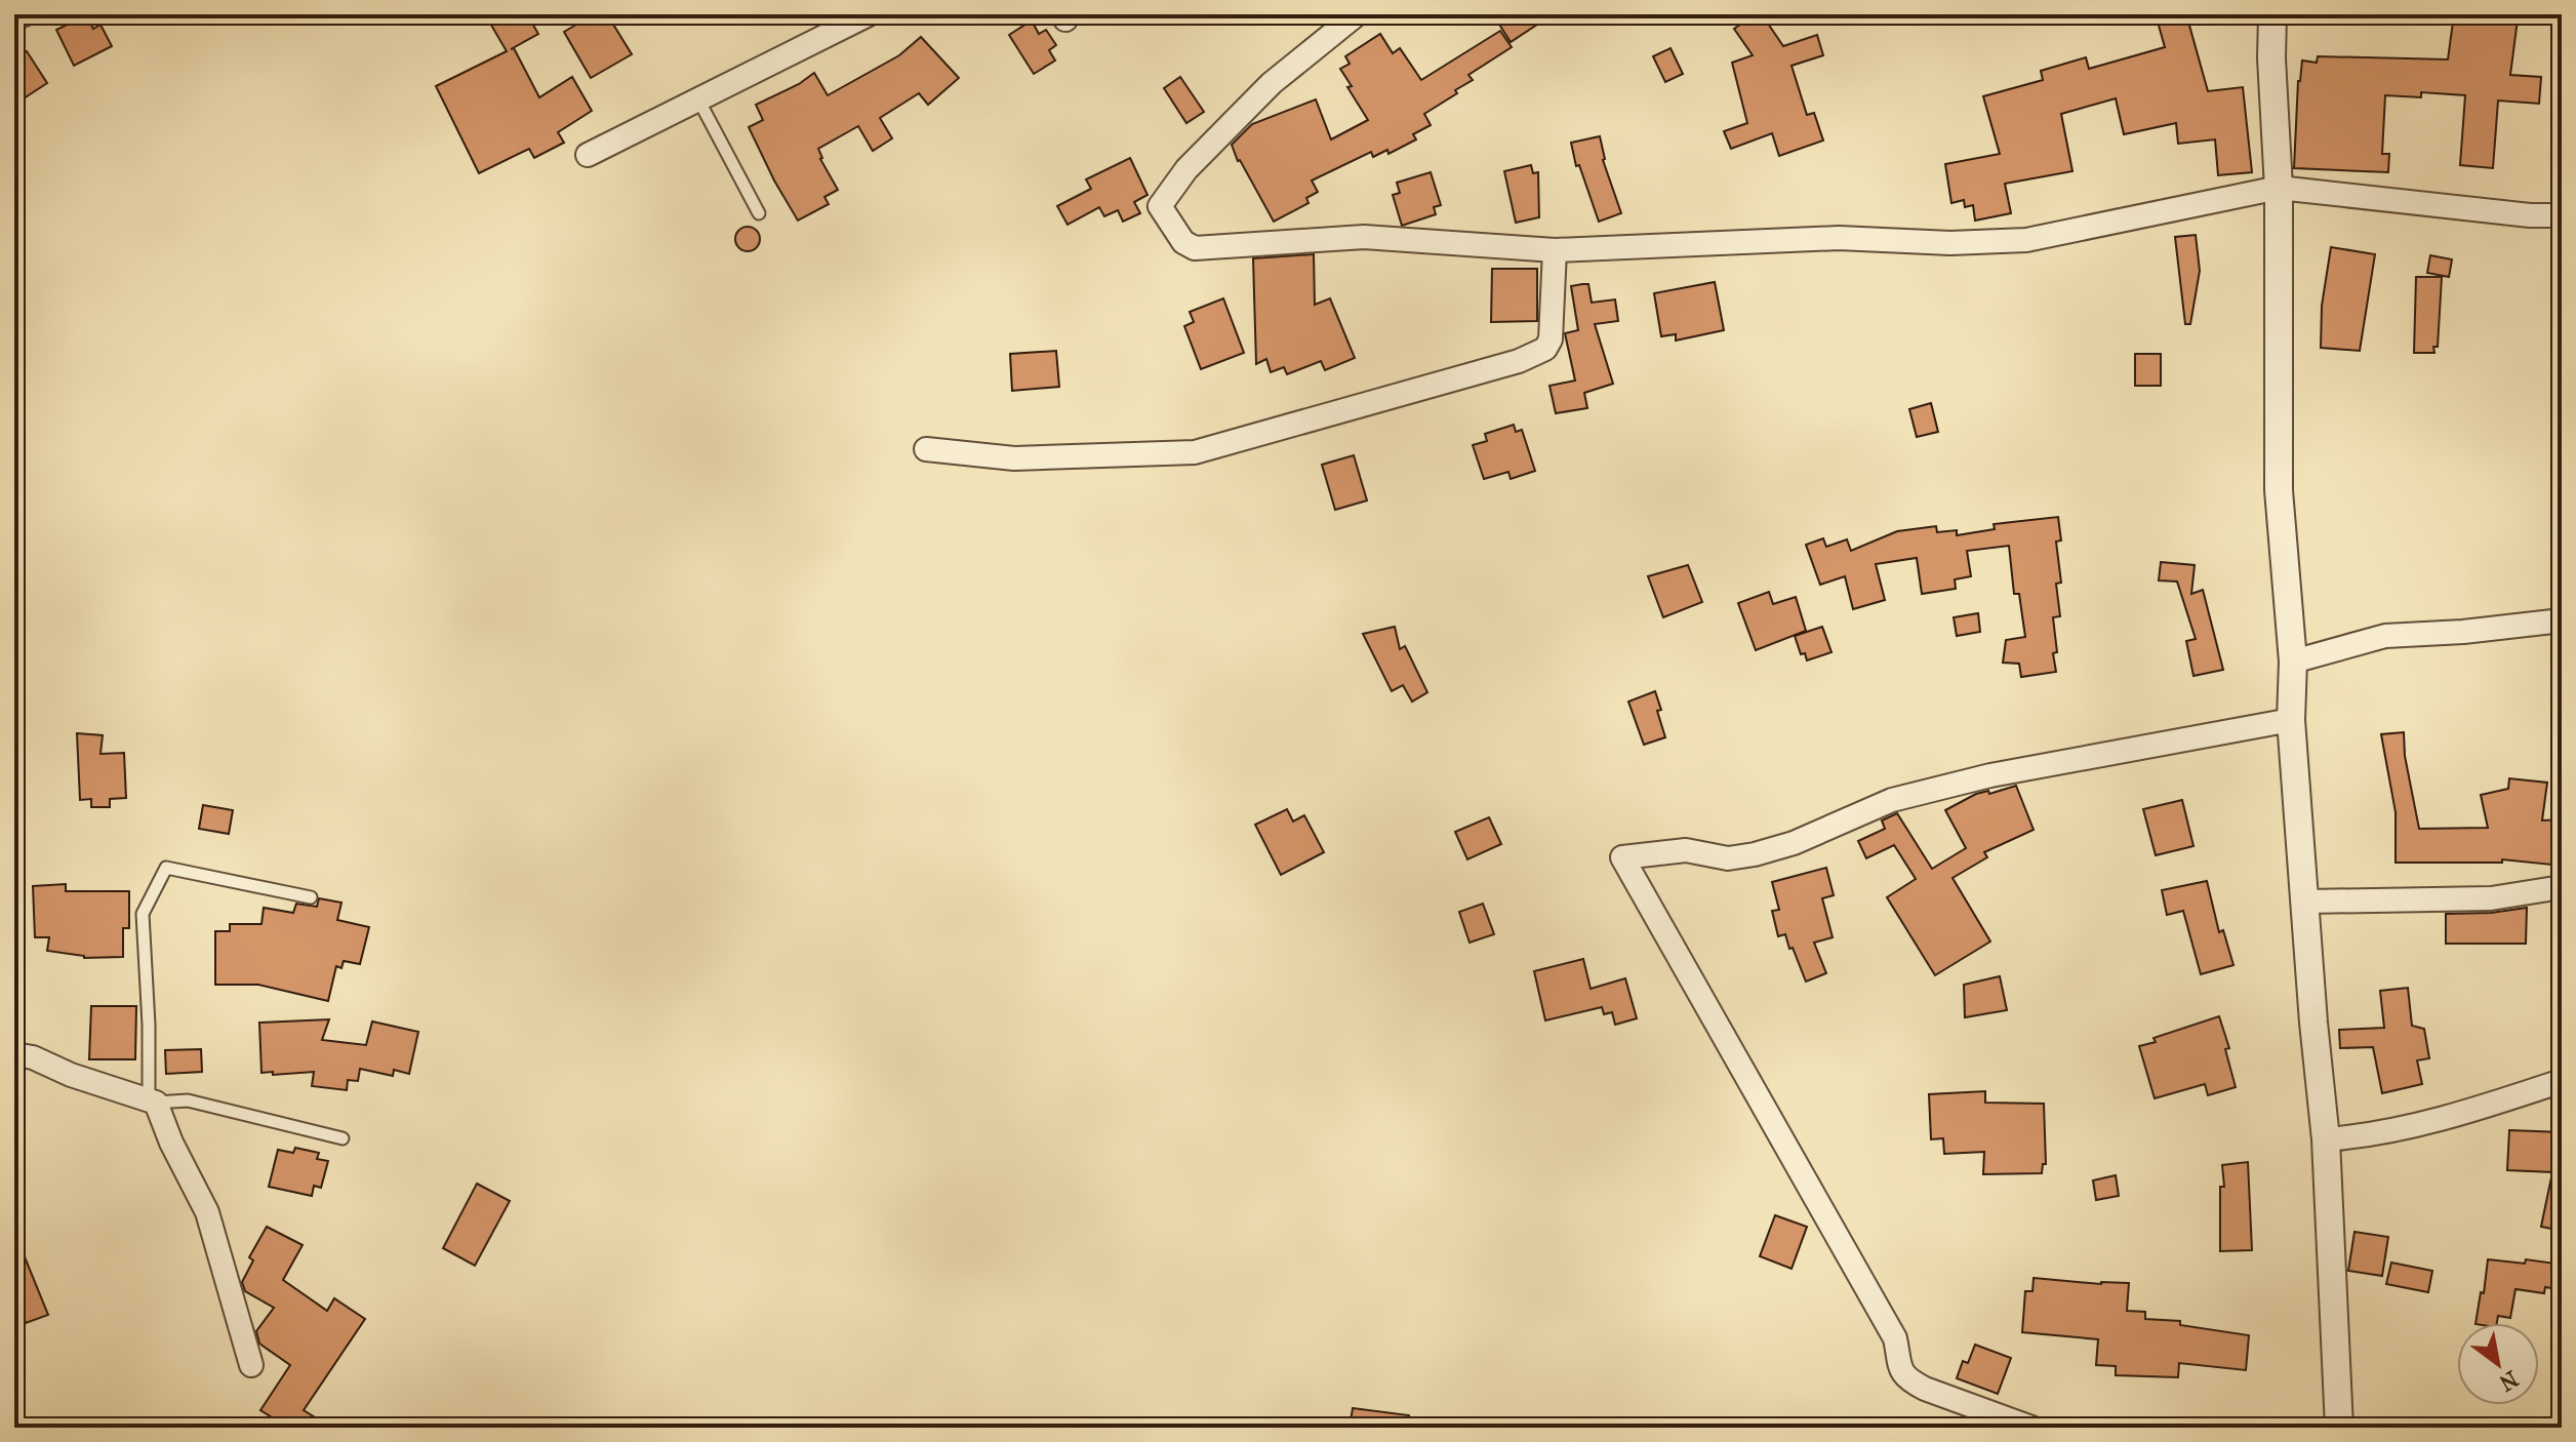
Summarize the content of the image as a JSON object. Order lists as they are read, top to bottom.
{
  "north": "bottom right"
}
